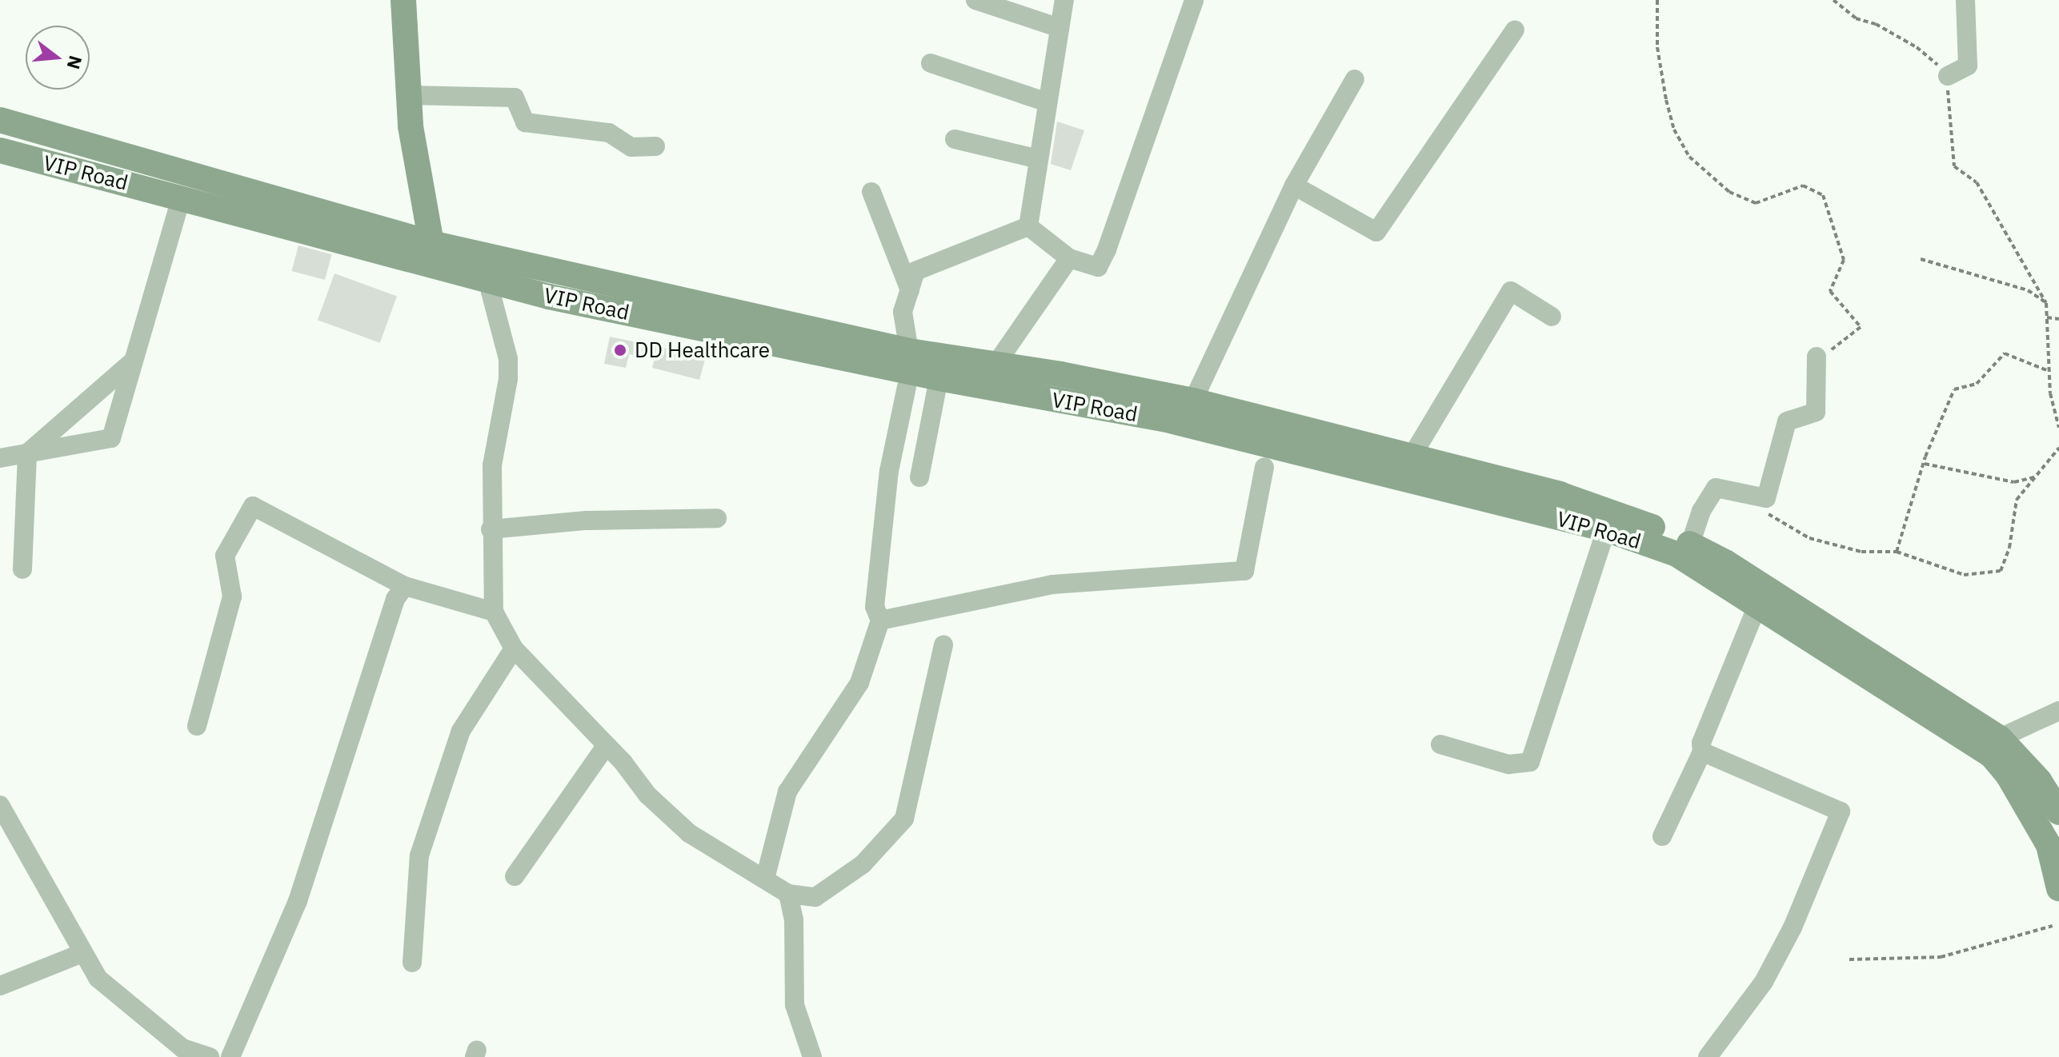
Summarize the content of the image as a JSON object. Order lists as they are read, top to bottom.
{
  "streets": {
    "main road": ["VIP Road"]
  },
  "places": ["DD Healthcare"],
  "north": "right"
}
